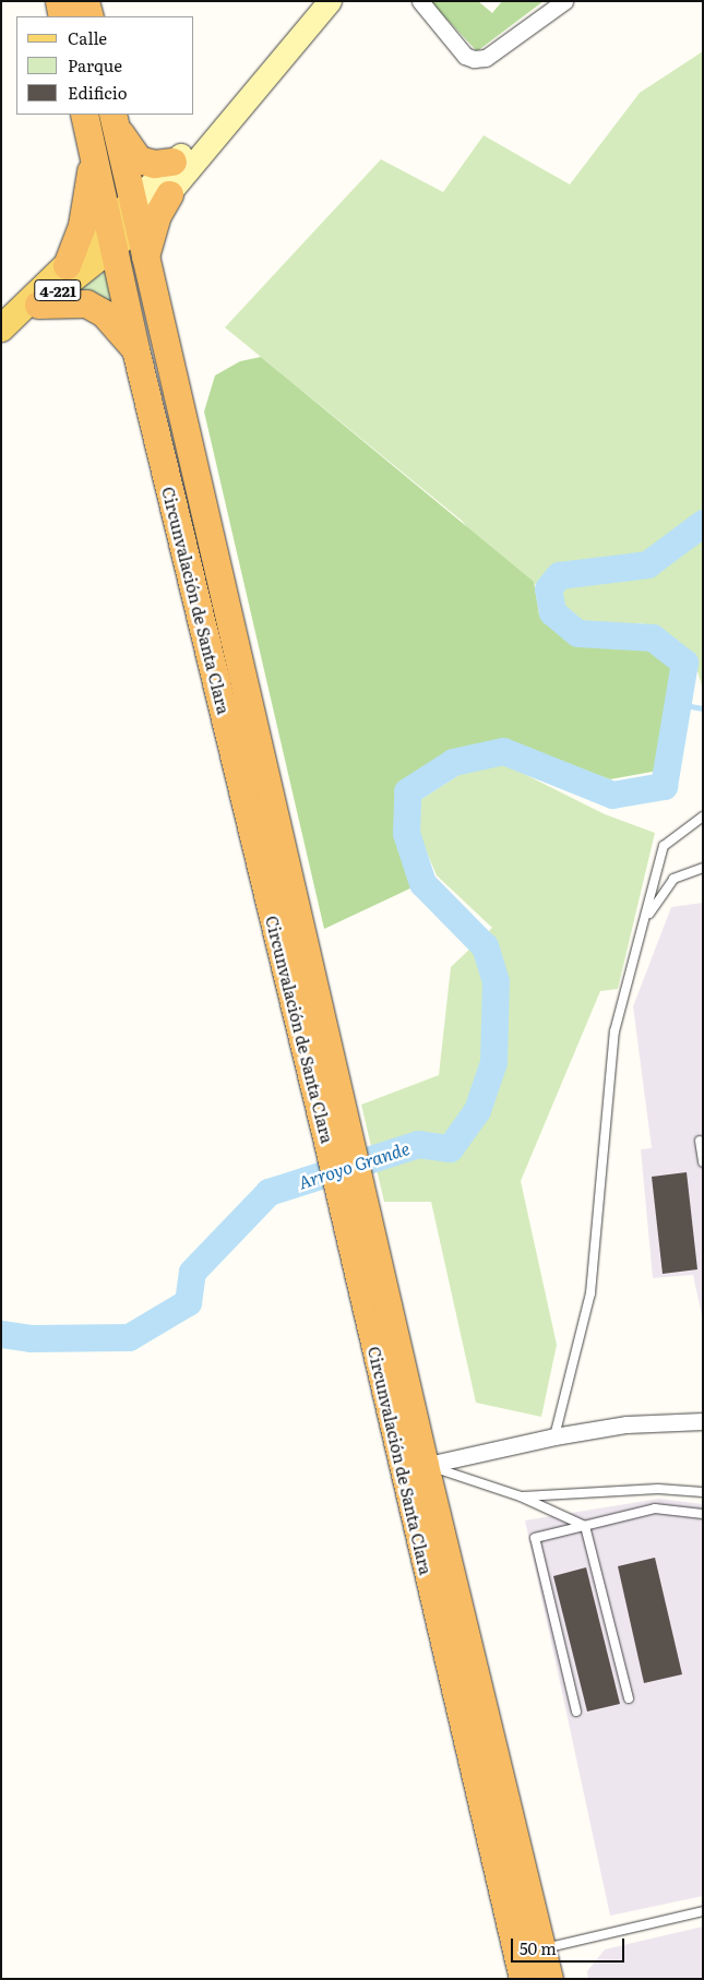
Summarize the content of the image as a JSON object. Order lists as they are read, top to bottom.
{
  "streets": {
    "highway": ["Circunvalación de Santa Clara"],
    "main road": ["4-221"]
  },
  "crossings": [
    ["4-221", "Circunvalación de Santa Clara"]
  ],
  "water": ["Arroyo Grande"],
  "legend": ["Calle", "Parque", "Edificio"],
  "scale_bar": "50 m"
}
